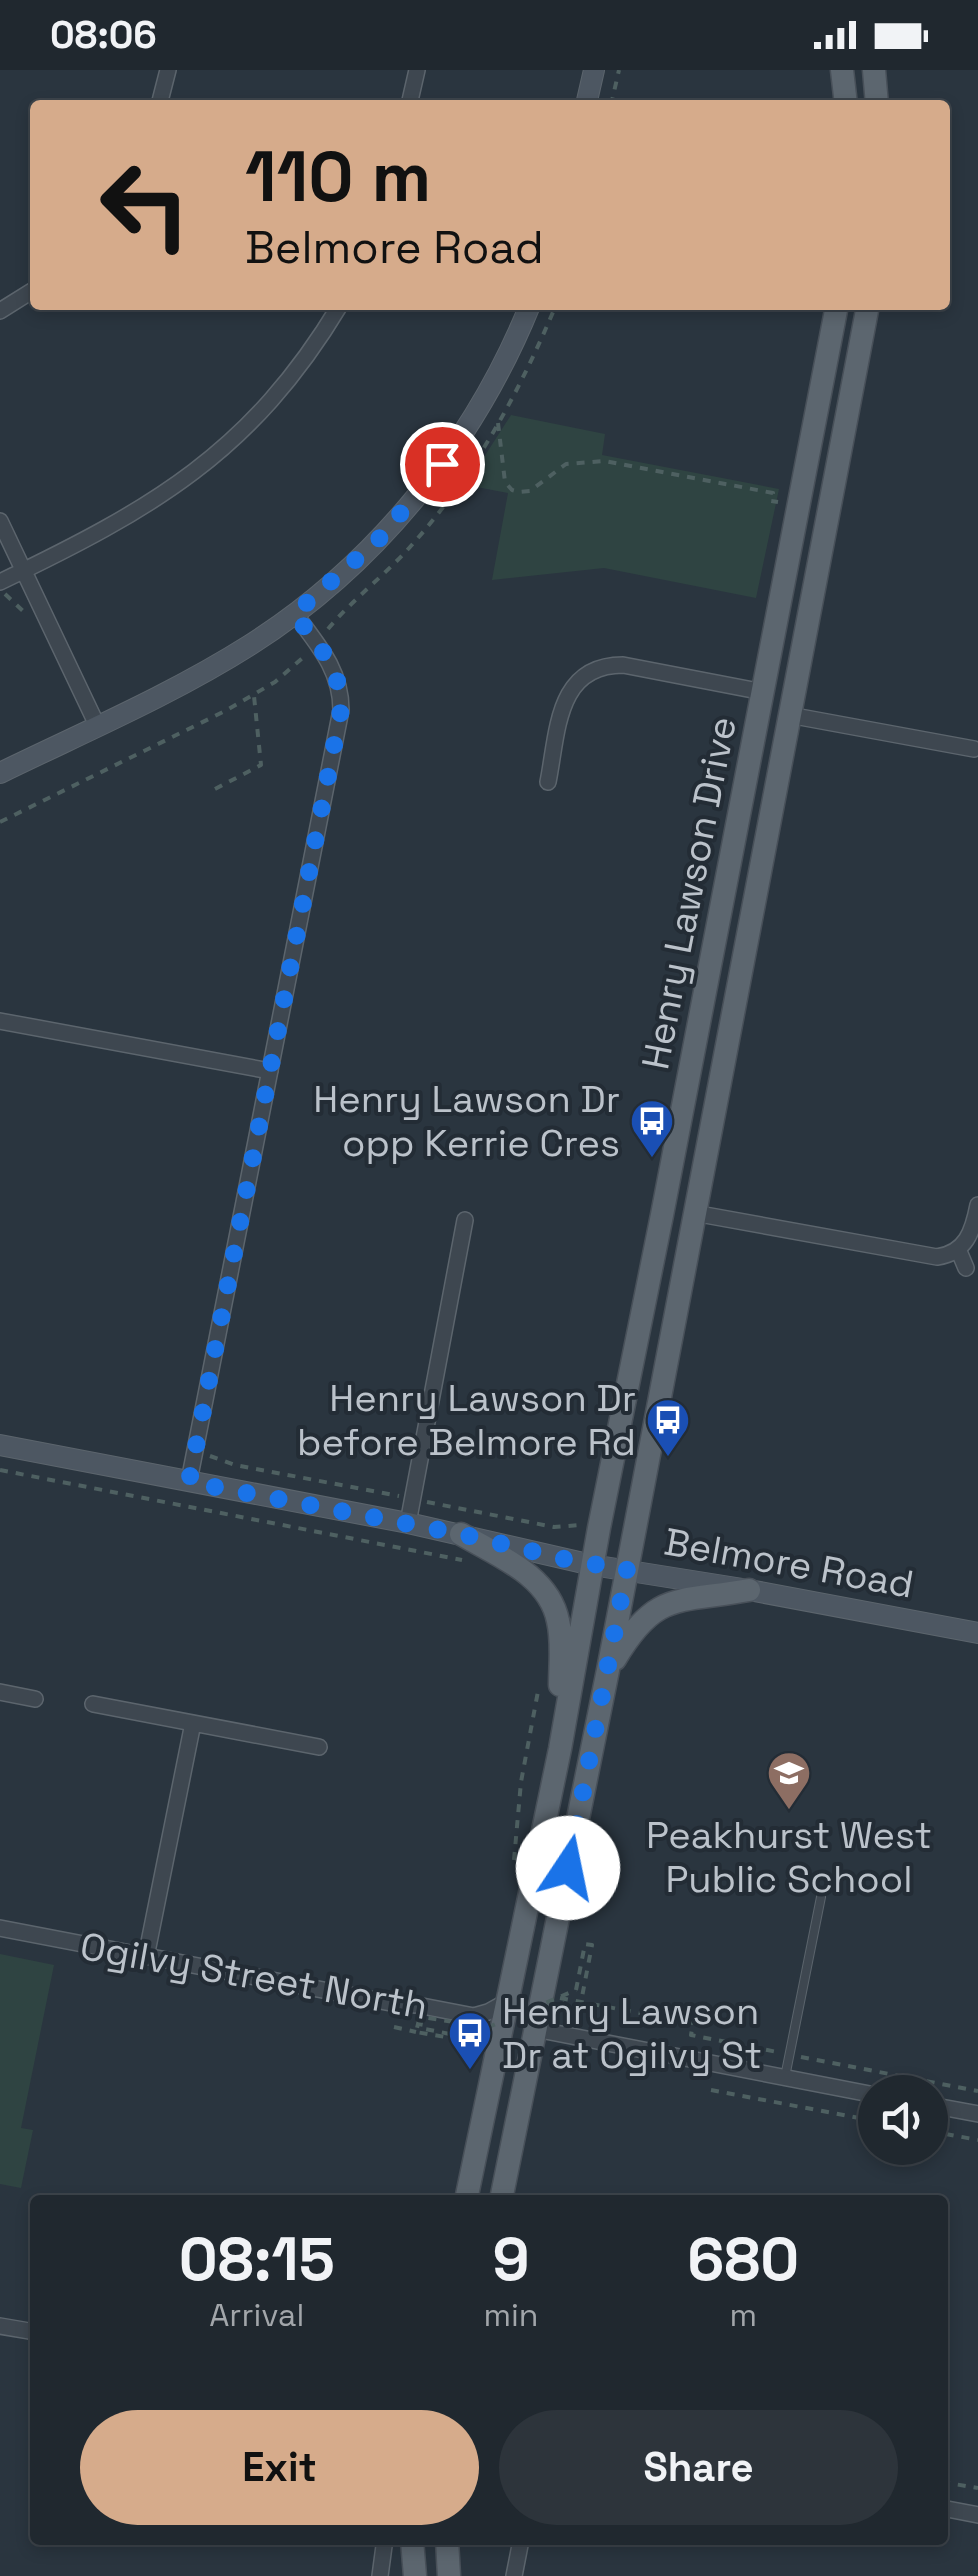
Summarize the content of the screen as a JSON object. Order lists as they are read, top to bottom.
{
  "streets": {
    "main road": ["Henry Lawson Drive", "Belmore Road"],
    "street": ["Ogilvy Street North"]
  },
  "crossings": [
    ["Henry Lawson Drive", "Belmore Road"],
    ["Henry Lawson Drive", "Ogilvy Street North"]
  ],
  "places": {
    "bus stop": ["Henry Lawson Dr opp Kerrie Cres", "Henry Lawson Dr before Belmore Rd", "Henry Lawson Dr at Ogilvy St"],
    "school or university": ["Peakhurst West Public School"]
  },
  "page": {
    "status": "08:06",
    "turn": ["110 m", "Belmore Road"],
    "eta": [
      "08:15",
      "Arrival",
      "9",
      "min",
      "680",
      "m"
    ],
    "buttons": ["Exit", "Share"]
  }
}
